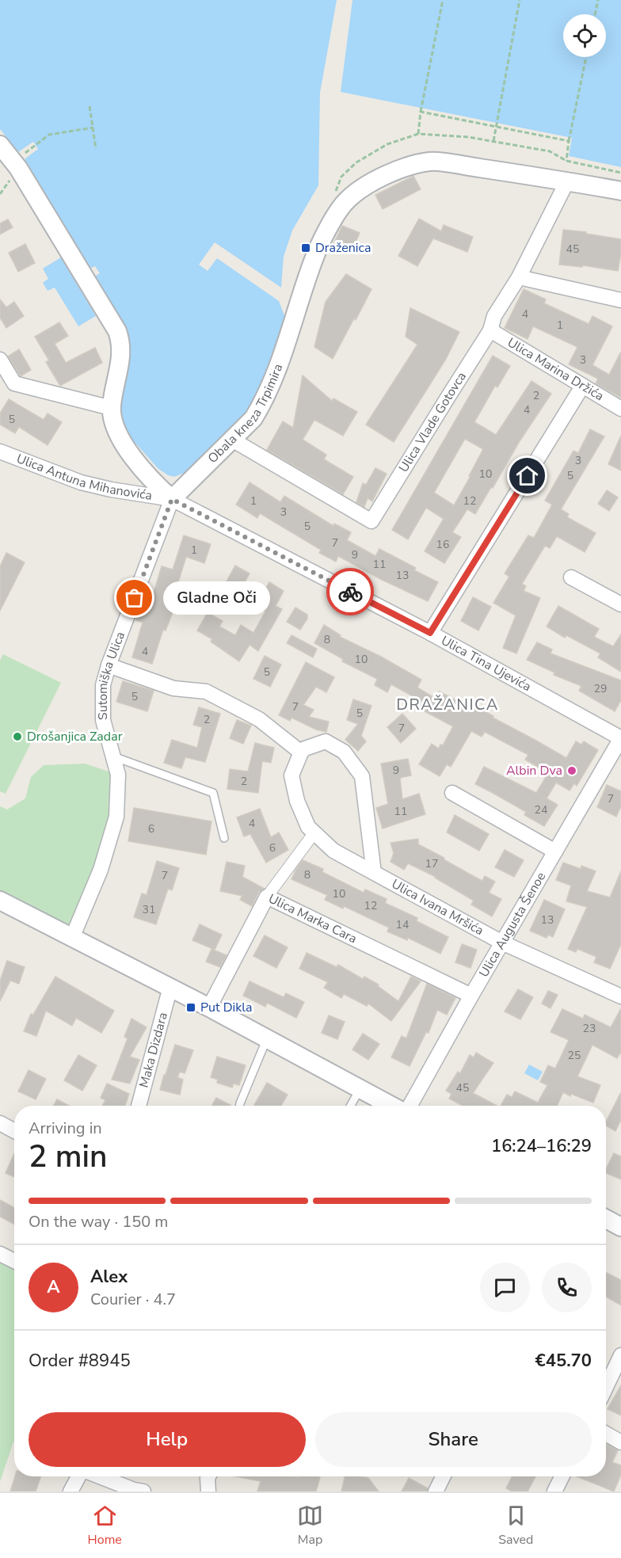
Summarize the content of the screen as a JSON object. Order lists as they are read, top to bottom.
{
  "streets": {
    "street": [
      "Ulica Marina Držića",
      "Obala kneza Trpimira",
      "Ulica Vlade Gotovca",
      "Ulica Antuna Mihanovića",
      "Ulica Tina Ujevića",
      "Sutomiška Ulica",
      "Ulica Ivana Mršića",
      "Ulica Marka Cara",
      "Ulica Augusta Šenoe",
      "Maka Dizdara"
    ]
  },
  "crossings": [
    ["Ulica Marina Držića", "Ulica Vlade Gotovca"],
    ["Obala kneza Trpimira", "Ulica Vlade Gotovca"],
    ["Obala kneza Trpimira", "Ulica Antuna Mihanovića"],
    ["Obala kneza Trpimira", "Ulica Tina Ujevića"],
    ["Obala kneza Trpimira", "Sutomiška Ulica"],
    ["Ulica Antuna Mihanovića", "Ulica Tina Ujevića"],
    ["Ulica Antuna Mihanovića", "Sutomiška Ulica"],
    ["Ulica Tina Ujevića", "Sutomiška Ulica"],
    ["Ulica Tina Ujevića", "Ulica Augusta Šenoe"],
    ["Ulica Ivana Mršića", "Ulica Augusta Šenoe"],
    ["Ulica Marka Cara", "Ulica Augusta Šenoe"]
  ],
  "districts": ["DRAŽANICA"],
  "places": {
    "transit": ["Draženica", "Put Dikla"],
    "other": ["Gladne Oči", "Drošanjica Zadar", "Albin Dva"]
  },
  "house_numbers": [
    "45",
    "4",
    "1",
    "3",
    "2",
    "4",
    "5",
    "3",
    "10",
    "5",
    "1",
    "12",
    "3",
    "5",
    "7",
    "16",
    "1",
    "9",
    "11",
    "13",
    "8",
    "4",
    "10",
    "5",
    "29",
    "5",
    "7",
    "5",
    "2",
    "7",
    "9",
    "2",
    "7",
    "24",
    "11",
    "4",
    "6",
    "6",
    "17",
    "8",
    "7",
    "10",
    "12",
    "31",
    "13",
    "14",
    "23",
    "25",
    "45"
  ],
  "page": {
    "bubble": "Gladne Oči",
    "heading": ["2 min", "Arriving in", "16:24–16:29"],
    "panel": [
      "Alex",
      "Courier · 4.7",
      "Order #8945",
      "€45.70"
    ],
    "bar": "On the way · 150 m",
    "round": "A",
    "buttons": ["Help", "Share"],
    "tabs": ["Home", "Map", "Saved"]
  }
}
